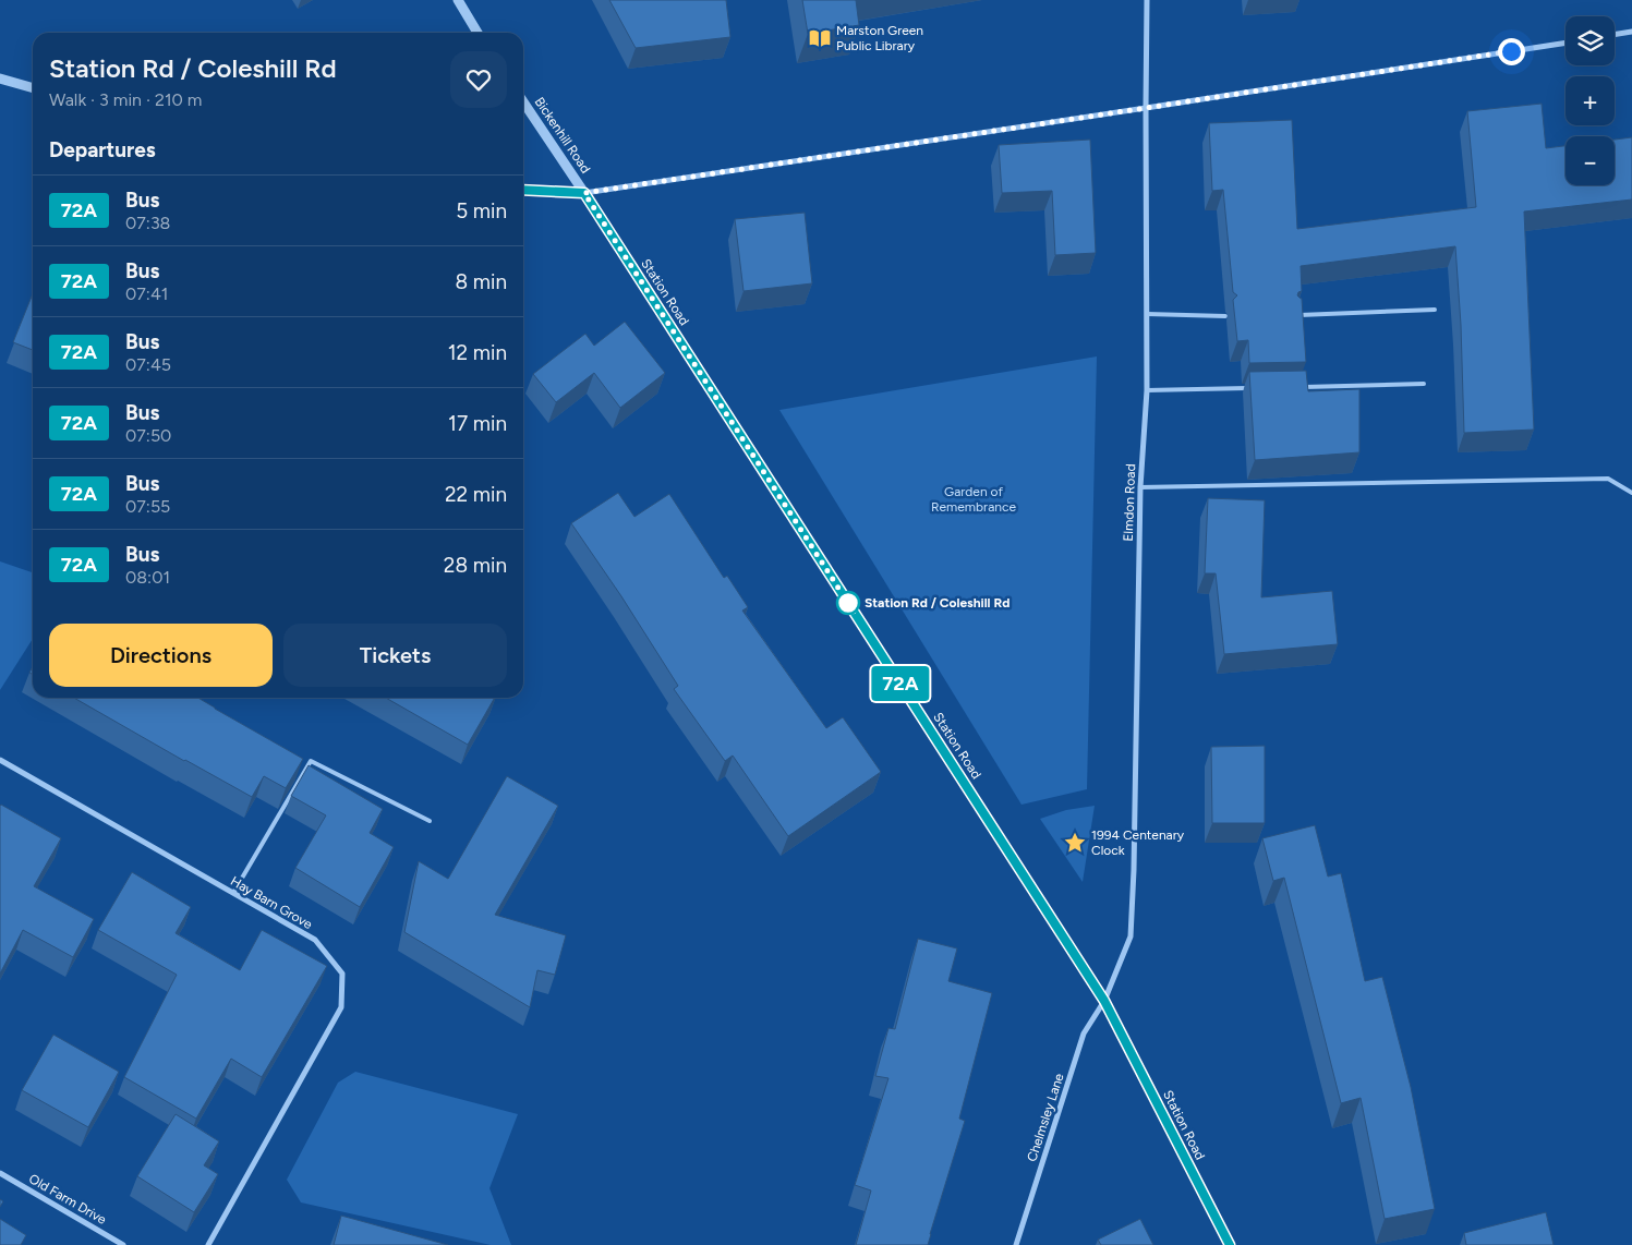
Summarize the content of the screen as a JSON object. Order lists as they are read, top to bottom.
{
  "streets": {
    "street": [
      "Bickenhill Road",
      "Station Road",
      "Elmdon Road",
      "Hay Barn Grove",
      "Chelmsley Lane",
      "Old Farm Drive"
    ]
  },
  "crossings": [
    ["Bickenhill Road", "Station Road"],
    ["Station Road", "Elmdon Road"],
    ["Station Road", "Chelmsley Lane"],
    ["Elmdon Road", "Chelmsley Lane"]
  ],
  "parks": ["Garden of Remembrance"],
  "places": {
    "library": ["Marston Green Public Library"],
    "other": ["Station Rd / Coleshill Rd"],
    "place": ["1994 Centenary Clock"]
  },
  "lines": ["bus line 72A"],
  "page": {
    "on_map": "72A",
    "map_buttons": ["+", "−"],
    "heading": [
      ["Station Rd / Coleshill Rd", "Walk · 3 min · 210 m"],
      "Departures"
    ],
    "list": [
      {
        "mark": "72A",
        "name": "Bus",
        "note": "07:38",
        "value": "5 min"
      },
      {
        "mark": "72A",
        "name": "Bus",
        "note": "07:41",
        "value": "8 min"
      },
      {
        "mark": "72A",
        "name": "Bus",
        "note": "07:45",
        "value": "12 min"
      },
      {
        "mark": "72A",
        "name": "Bus",
        "note": "07:50",
        "value": "17 min"
      },
      {
        "mark": "72A",
        "name": "Bus",
        "note": "07:55",
        "value": "22 min"
      },
      {
        "mark": "72A",
        "name": "Bus",
        "note": "08:01",
        "value": "28 min"
      }
    ],
    "buttons": ["Directions", "Tickets"]
  }
}
